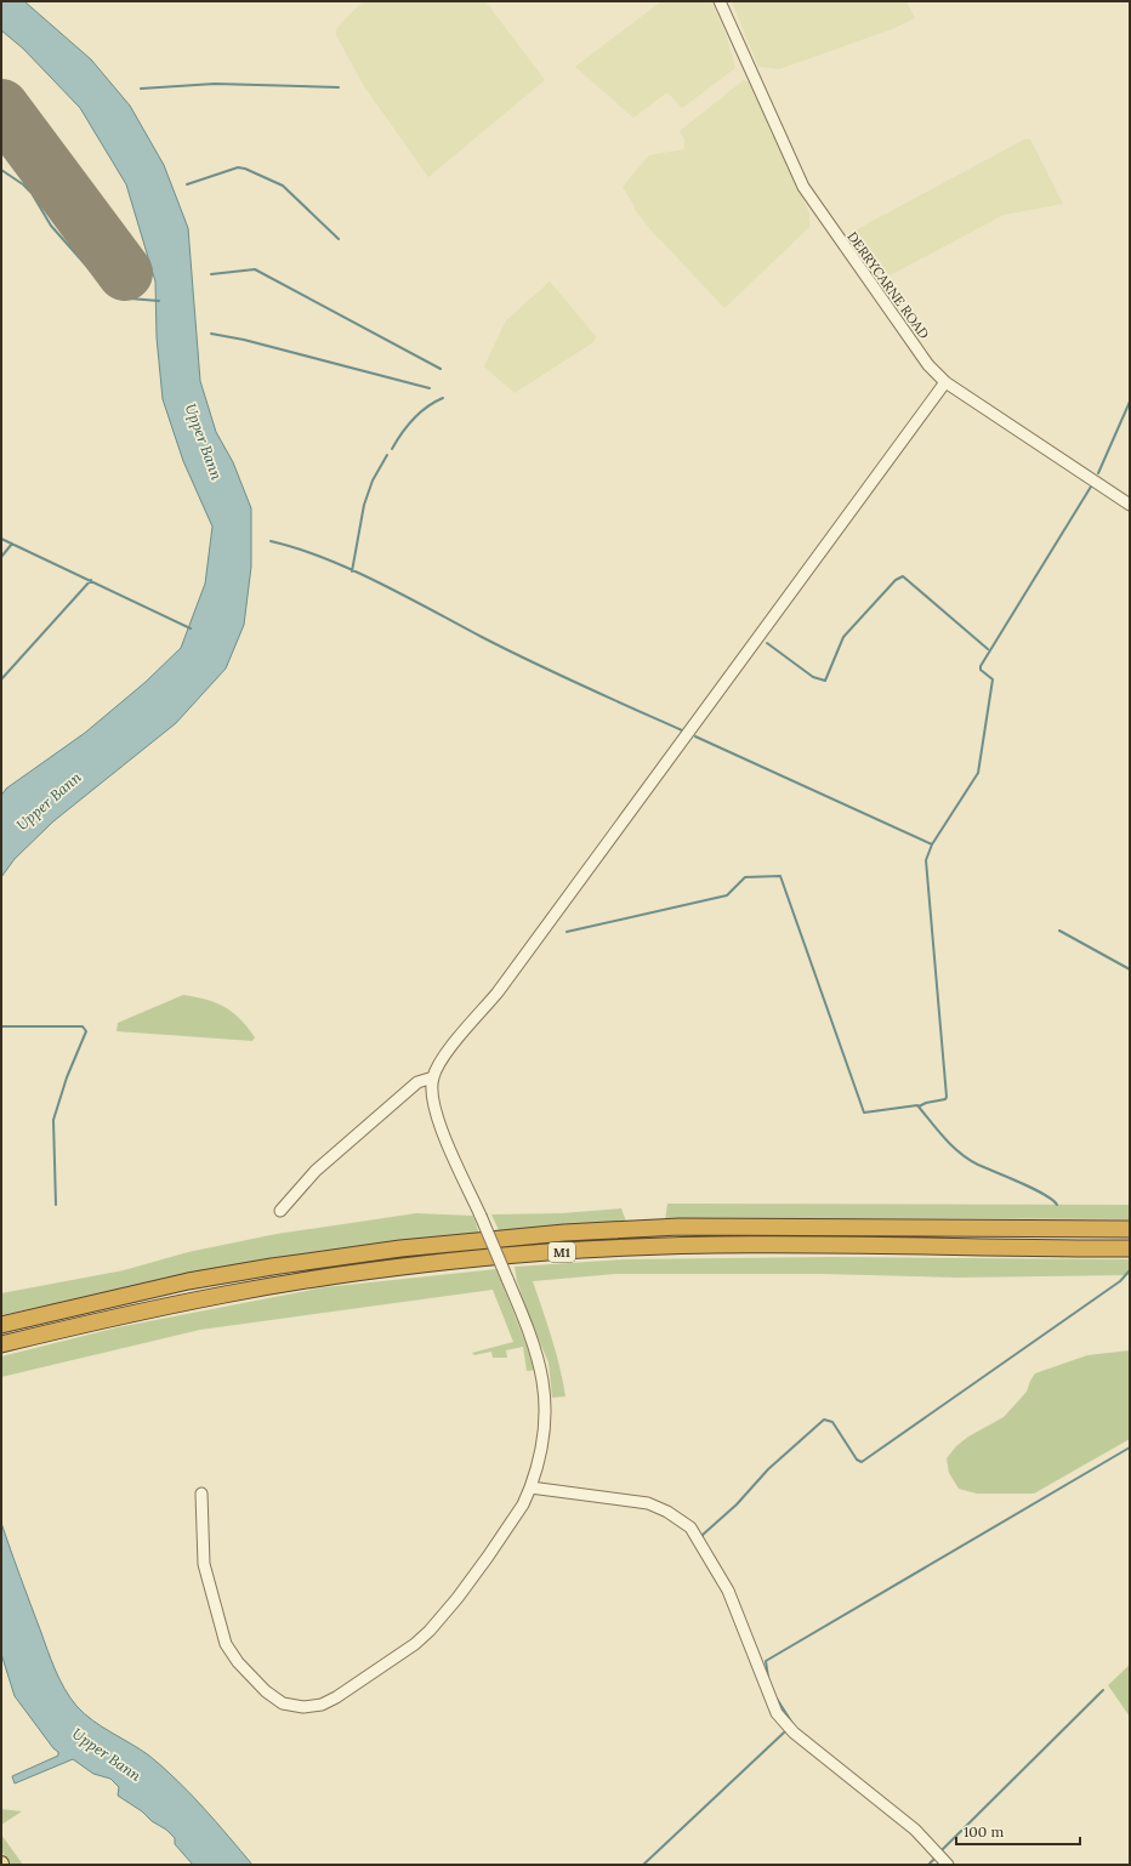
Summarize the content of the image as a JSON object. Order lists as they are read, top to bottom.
{
  "streets": {
    "highway": ["M1"],
    "street": ["DERRYCARNE ROAD"]
  },
  "water": ["Upper Bann"],
  "scale_bar": "100 m"
}
